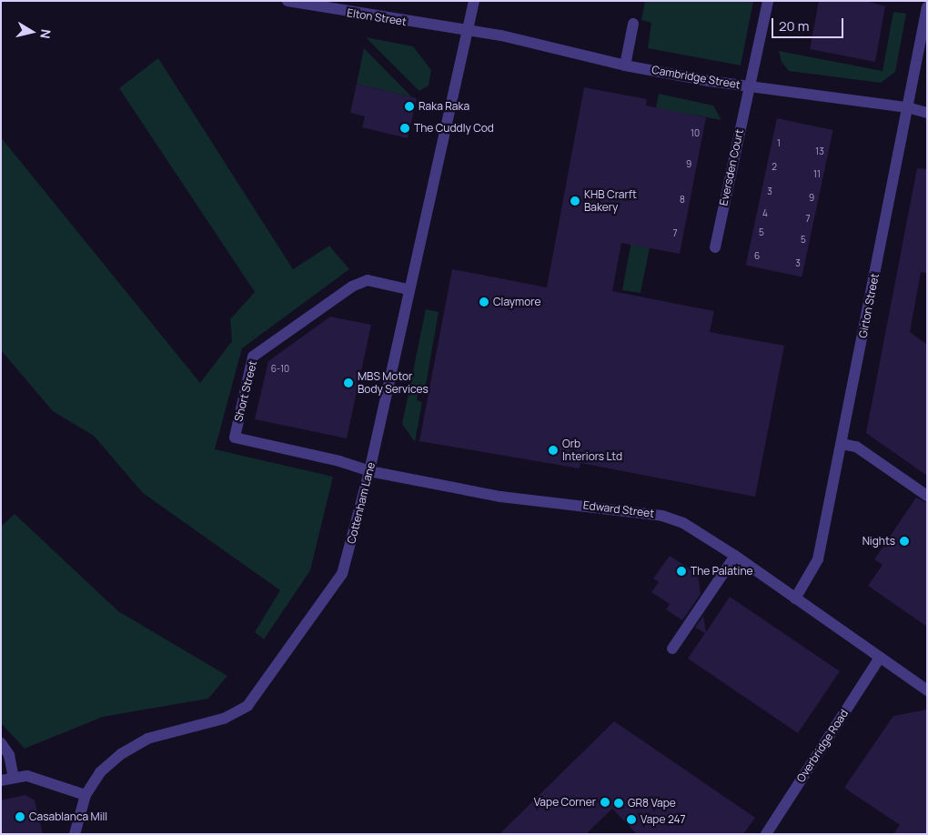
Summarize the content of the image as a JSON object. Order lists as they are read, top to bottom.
{
  "streets": {
    "street": [
      "Elton Street",
      "Cambridge Street",
      "Eversden Court",
      "Girton Street",
      "Short Street",
      "Cottenham Lane",
      "Edward Street",
      "Overbridge Road"
    ]
  },
  "crossings": [
    ["Elton Street", "Cambridge Street"],
    ["Elton Street", "Cottenham Lane"],
    ["Cambridge Street", "Eversden Court"],
    ["Cambridge Street", "Girton Street"],
    ["Cambridge Street", "Cottenham Lane"],
    ["Girton Street", "Edward Street"],
    ["Short Street", "Cottenham Lane"],
    ["Short Street", "Edward Street"],
    ["Cottenham Lane", "Edward Street"],
    ["Edward Street", "Overbridge Road"]
  ],
  "places": [
    "Raka Raka",
    "The Cuddly Cod",
    "KHB Crarft Bakery",
    "Claymore",
    "MBS Motor Body Services",
    "Orb Interiors Ltd",
    "Nights",
    "The Palatine",
    "Vape Corner",
    "GR8 Vape",
    "Casablanca Mill",
    "Vape 247"
  ],
  "house_numbers": [
    "10",
    "1",
    "13",
    "9",
    "2",
    "11",
    "3",
    "9",
    "8",
    "4",
    "7",
    "5",
    "7",
    "5",
    "6",
    "3",
    "6-10"
  ],
  "scale_bar": "20 m",
  "north": "right"
}
